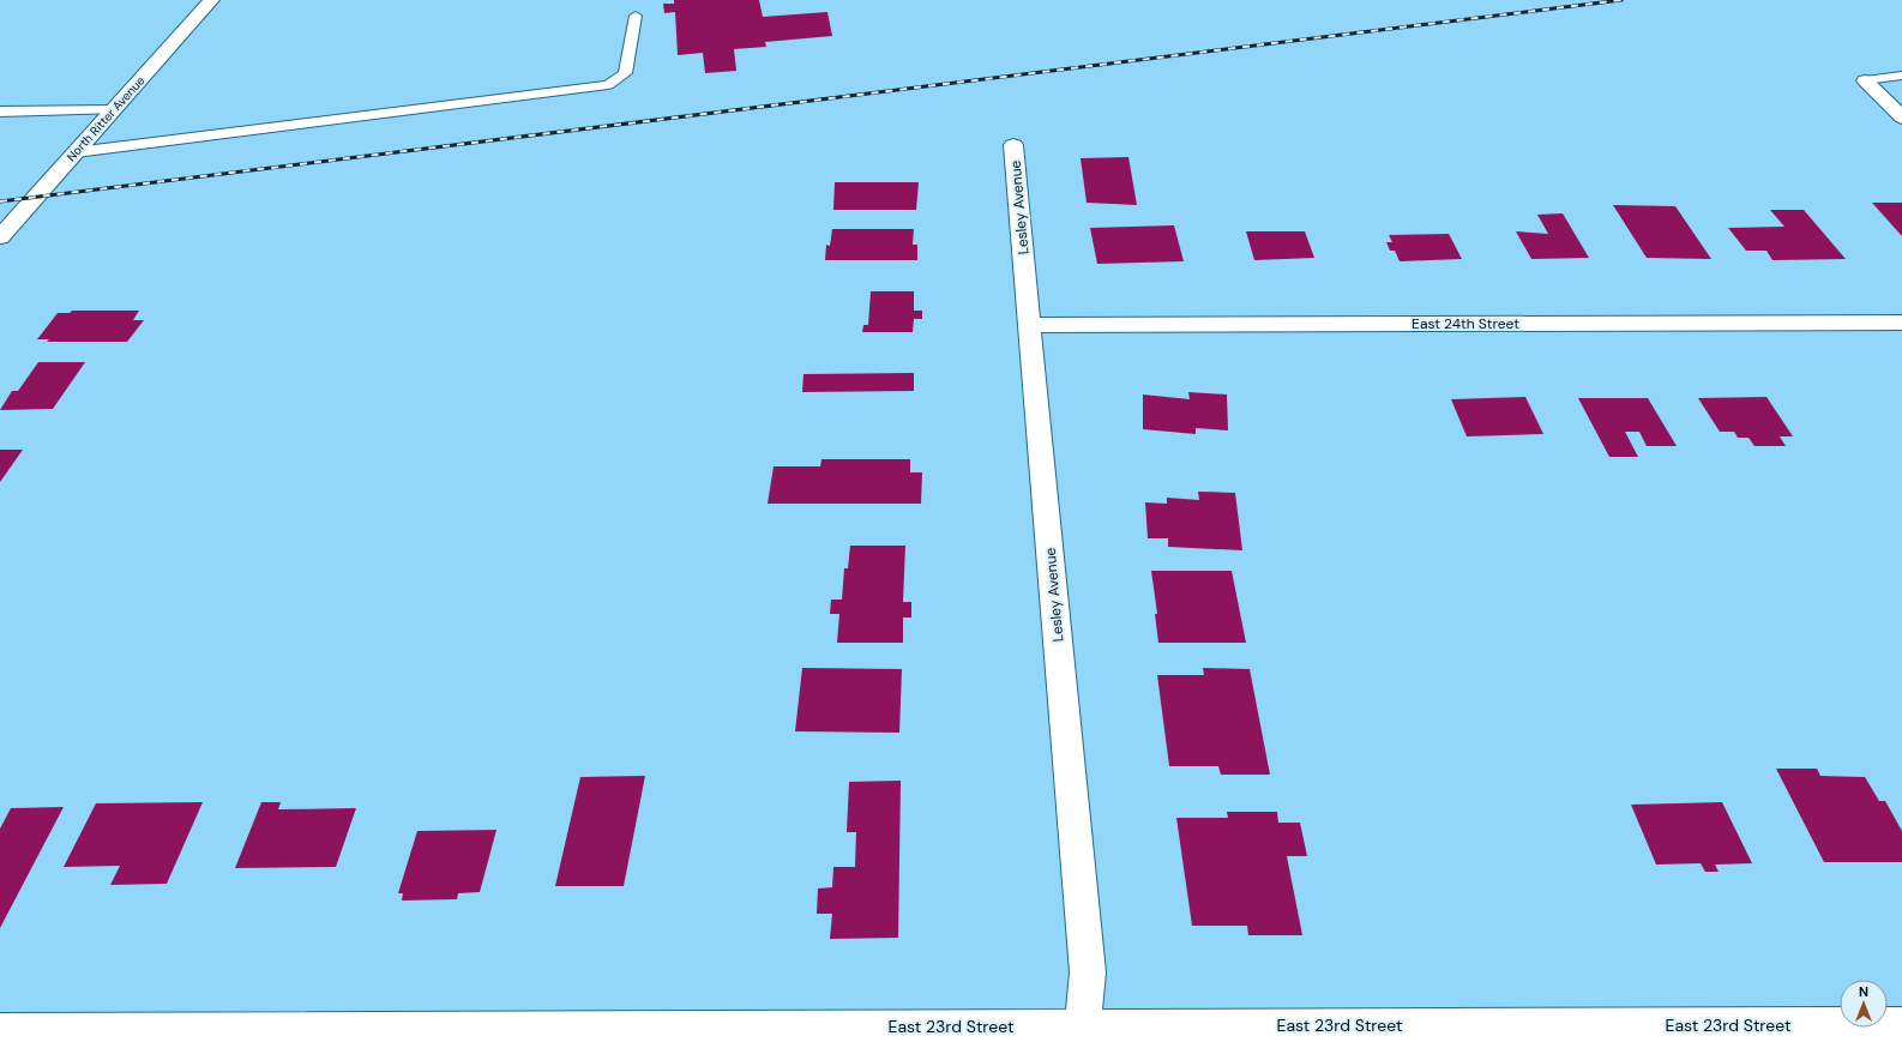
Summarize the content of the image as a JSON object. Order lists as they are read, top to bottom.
{
  "streets": {
    "street": [
      "North Ritter Avenue",
      "Lesley Avenue",
      "East 24th Street",
      "East 23rd Street"
    ]
  },
  "crossings": [
    ["Lesley Avenue", "East 24th Street"],
    ["Lesley Avenue", "East 23rd Street"]
  ],
  "north": "top"
}
